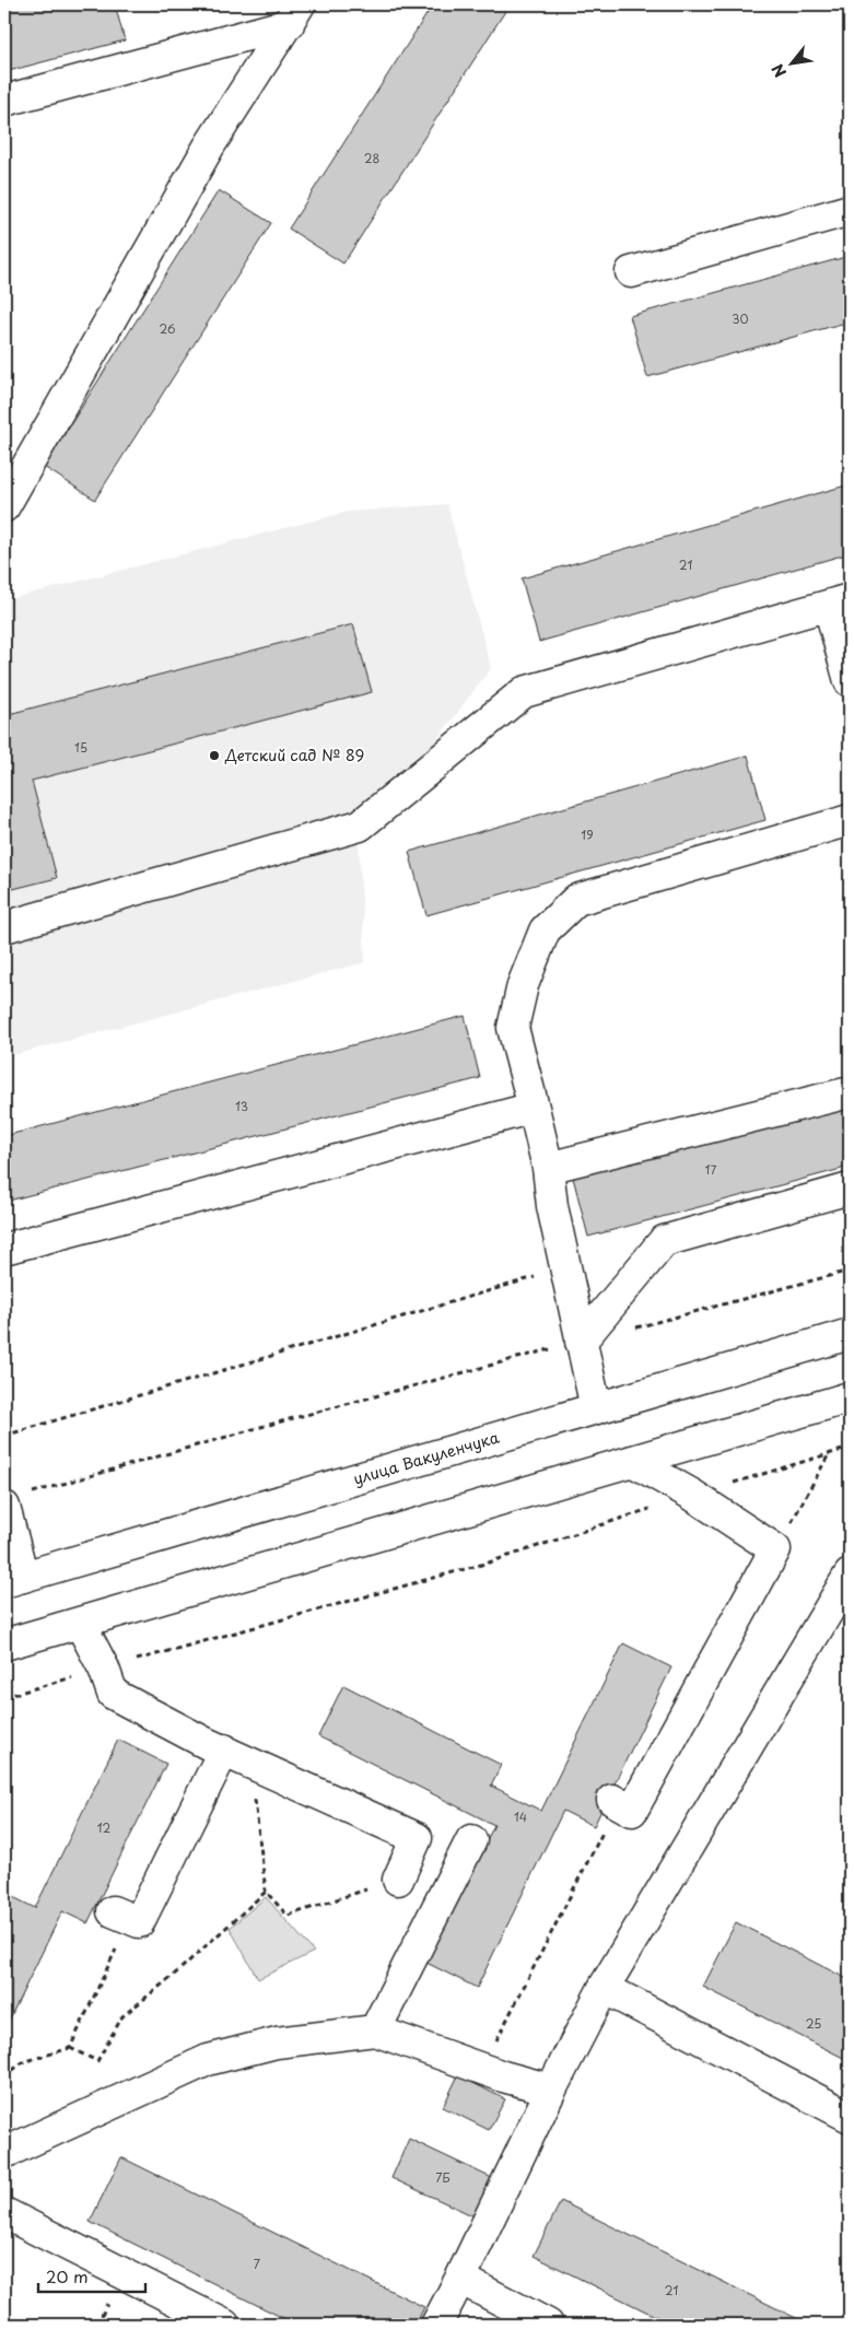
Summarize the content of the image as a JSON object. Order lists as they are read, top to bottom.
{
  "streets": {
    "main road": ["улица Вакуленчука"]
  },
  "places": ["Детский сад № 89"],
  "house_numbers": [
    "28",
    "30",
    "26",
    "21",
    "15",
    "19",
    "13",
    "17",
    "14",
    "12",
    "25",
    "7Б",
    "7",
    "21"
  ],
  "scale_bar": "20 m",
  "north": "bottom left"
}
